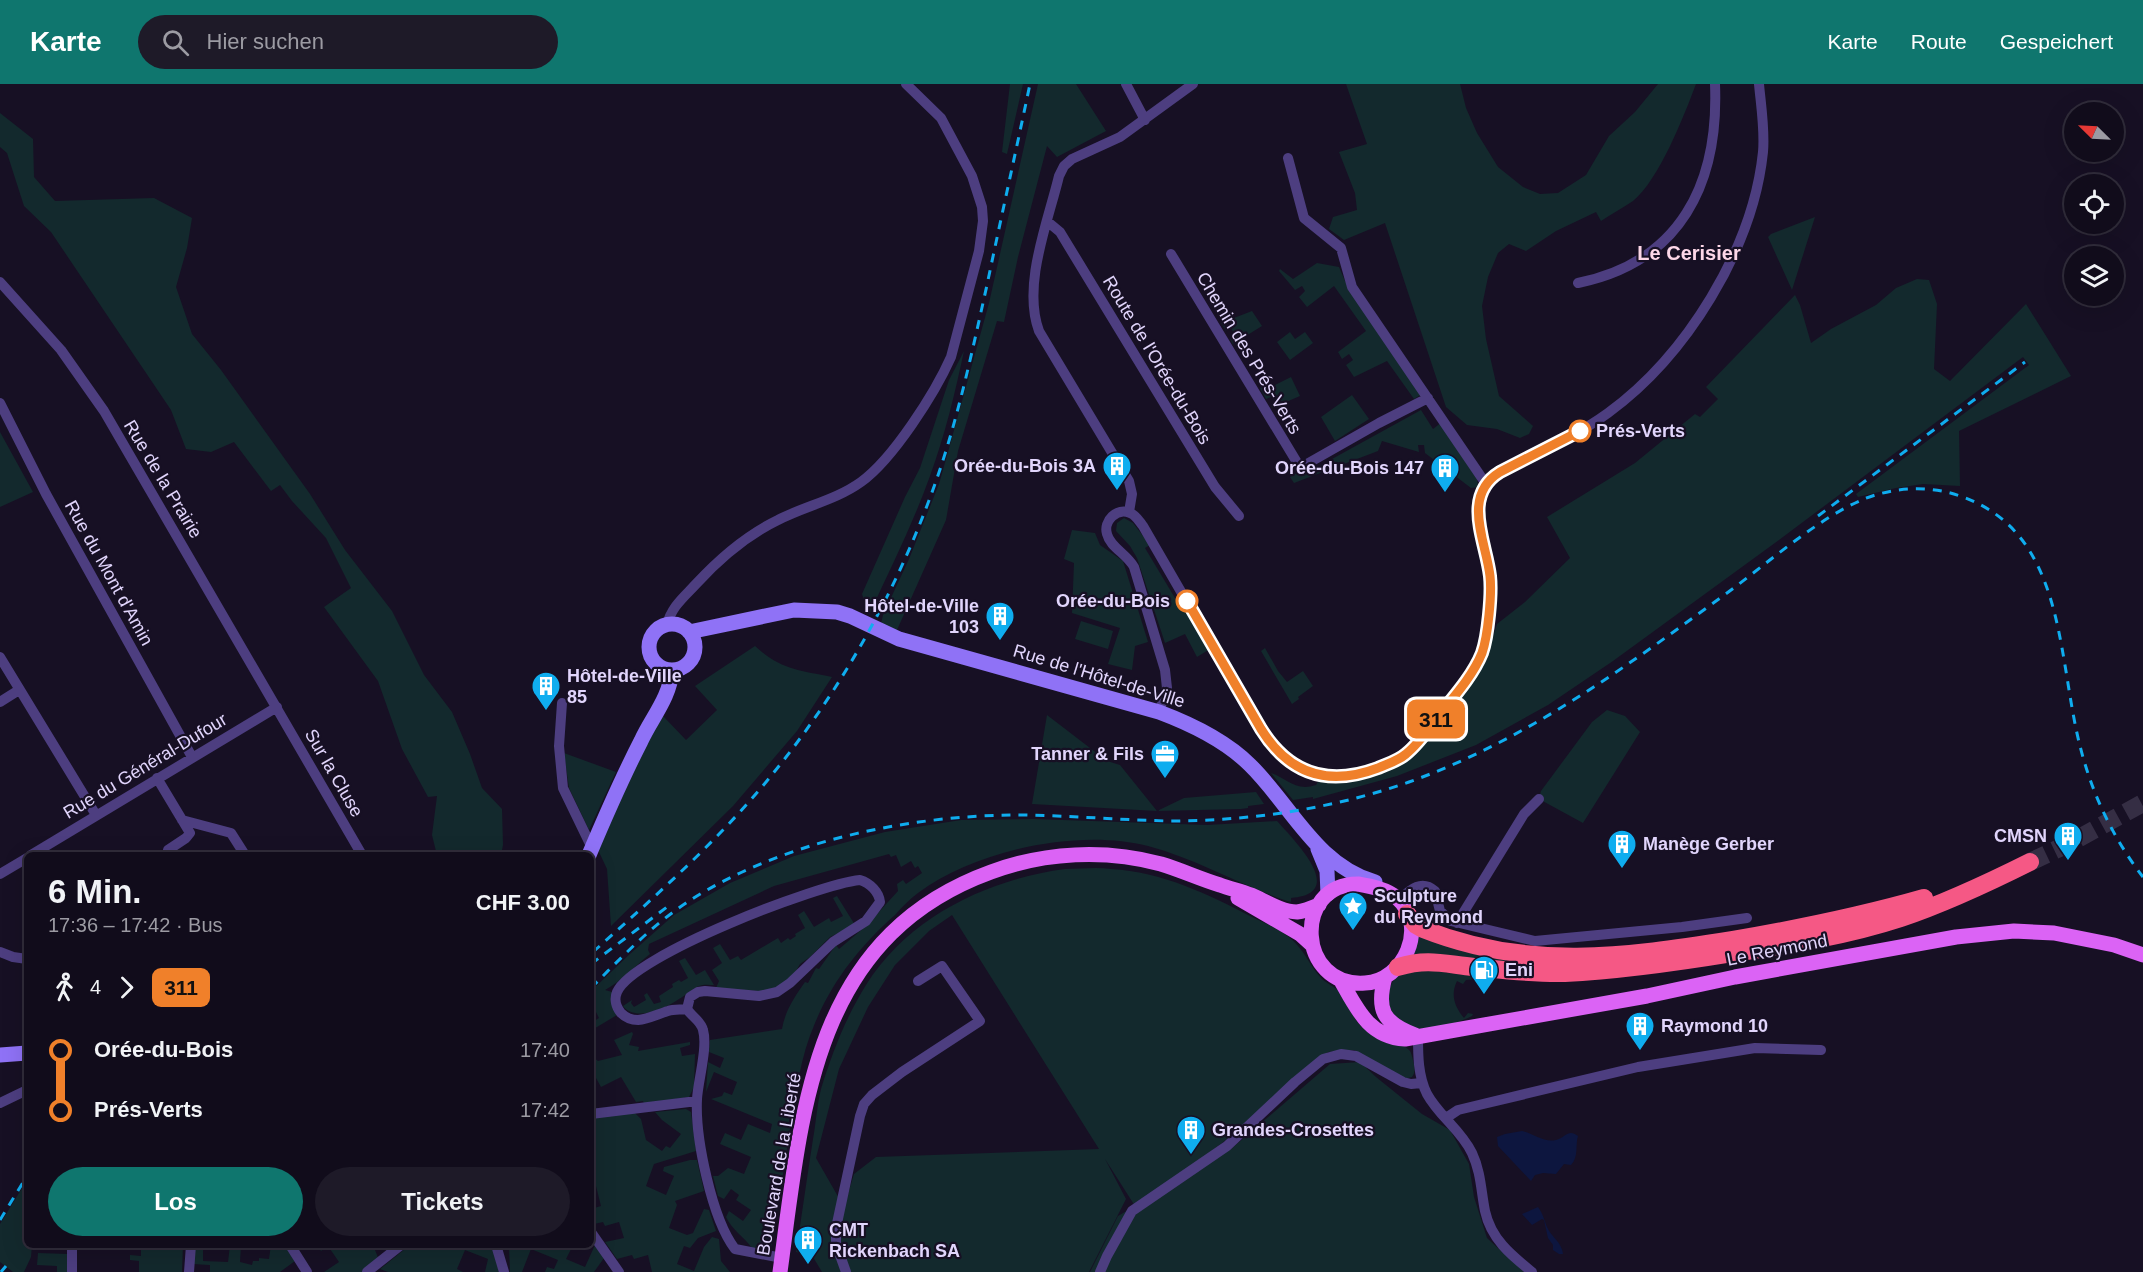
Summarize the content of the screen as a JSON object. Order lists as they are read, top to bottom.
{
  "streets": {
    "main road": ["Rue de l'Hôtel-de-Ville", "Le Reymond", "Boulevard de la Liberté"],
    "street": [
      "Chemin des Prés-Verts",
      "Route de l'Orée-du-Bois",
      "Rue de la Prairie",
      "Rue du Mont d'Amin",
      "Rue du Général-Dufour",
      "Sur la Cluse"
    ]
  },
  "crossings": [
    ["Rue de la Prairie", "Rue du Général-Dufour"],
    ["Rue de la Prairie", "Sur la Cluse"],
    ["Rue du Mont d'Amin", "Rue du Général-Dufour"],
    ["Rue de l'Hôtel-de-Ville", "Le Reymond"],
    ["Rue de l'Hôtel-de-Ville", "Boulevard de la Liberté"],
    ["Rue du Général-Dufour", "Sur la Cluse"],
    ["Le Reymond", "Boulevard de la Liberté"]
  ],
  "districts": ["Le Cerisier"],
  "places": {
    "other": ["Prés-Verts", "Orée-du-Bois"],
    "building": [
      "Orée-du-Bois 3A",
      "Orée-du-Bois 147",
      "Hôtel-de-Ville 103",
      "Hôtel-de-Ville 85",
      "CMSN",
      "Manège Gerber",
      "Raymond 10",
      "Grandes-Crosettes",
      "CMT Rickenbach SA"
    ],
    "office": ["Tanner & Fils"],
    "place": ["Sculpture du Reymond"],
    "fuel station": ["Eni"]
  },
  "lines": ["bus line 311"],
  "north": "top left",
  "page": {
    "header": "Karte",
    "search": "Hier suchen",
    "nav": ["Karte", "Route", "Gespeichert"],
    "on_map": "311",
    "heading": ["6 Min.", "17:36 – 17:42 · Bus", "CHF 3.00"],
    "legs": ["4", "311"],
    "list": [
      {
        "name": "Orée-du-Bois",
        "value": "17:40"
      },
      {
        "name": "Prés-Verts",
        "value": "17:42"
      }
    ],
    "buttons": ["Los", "Tickets"]
  }
}
